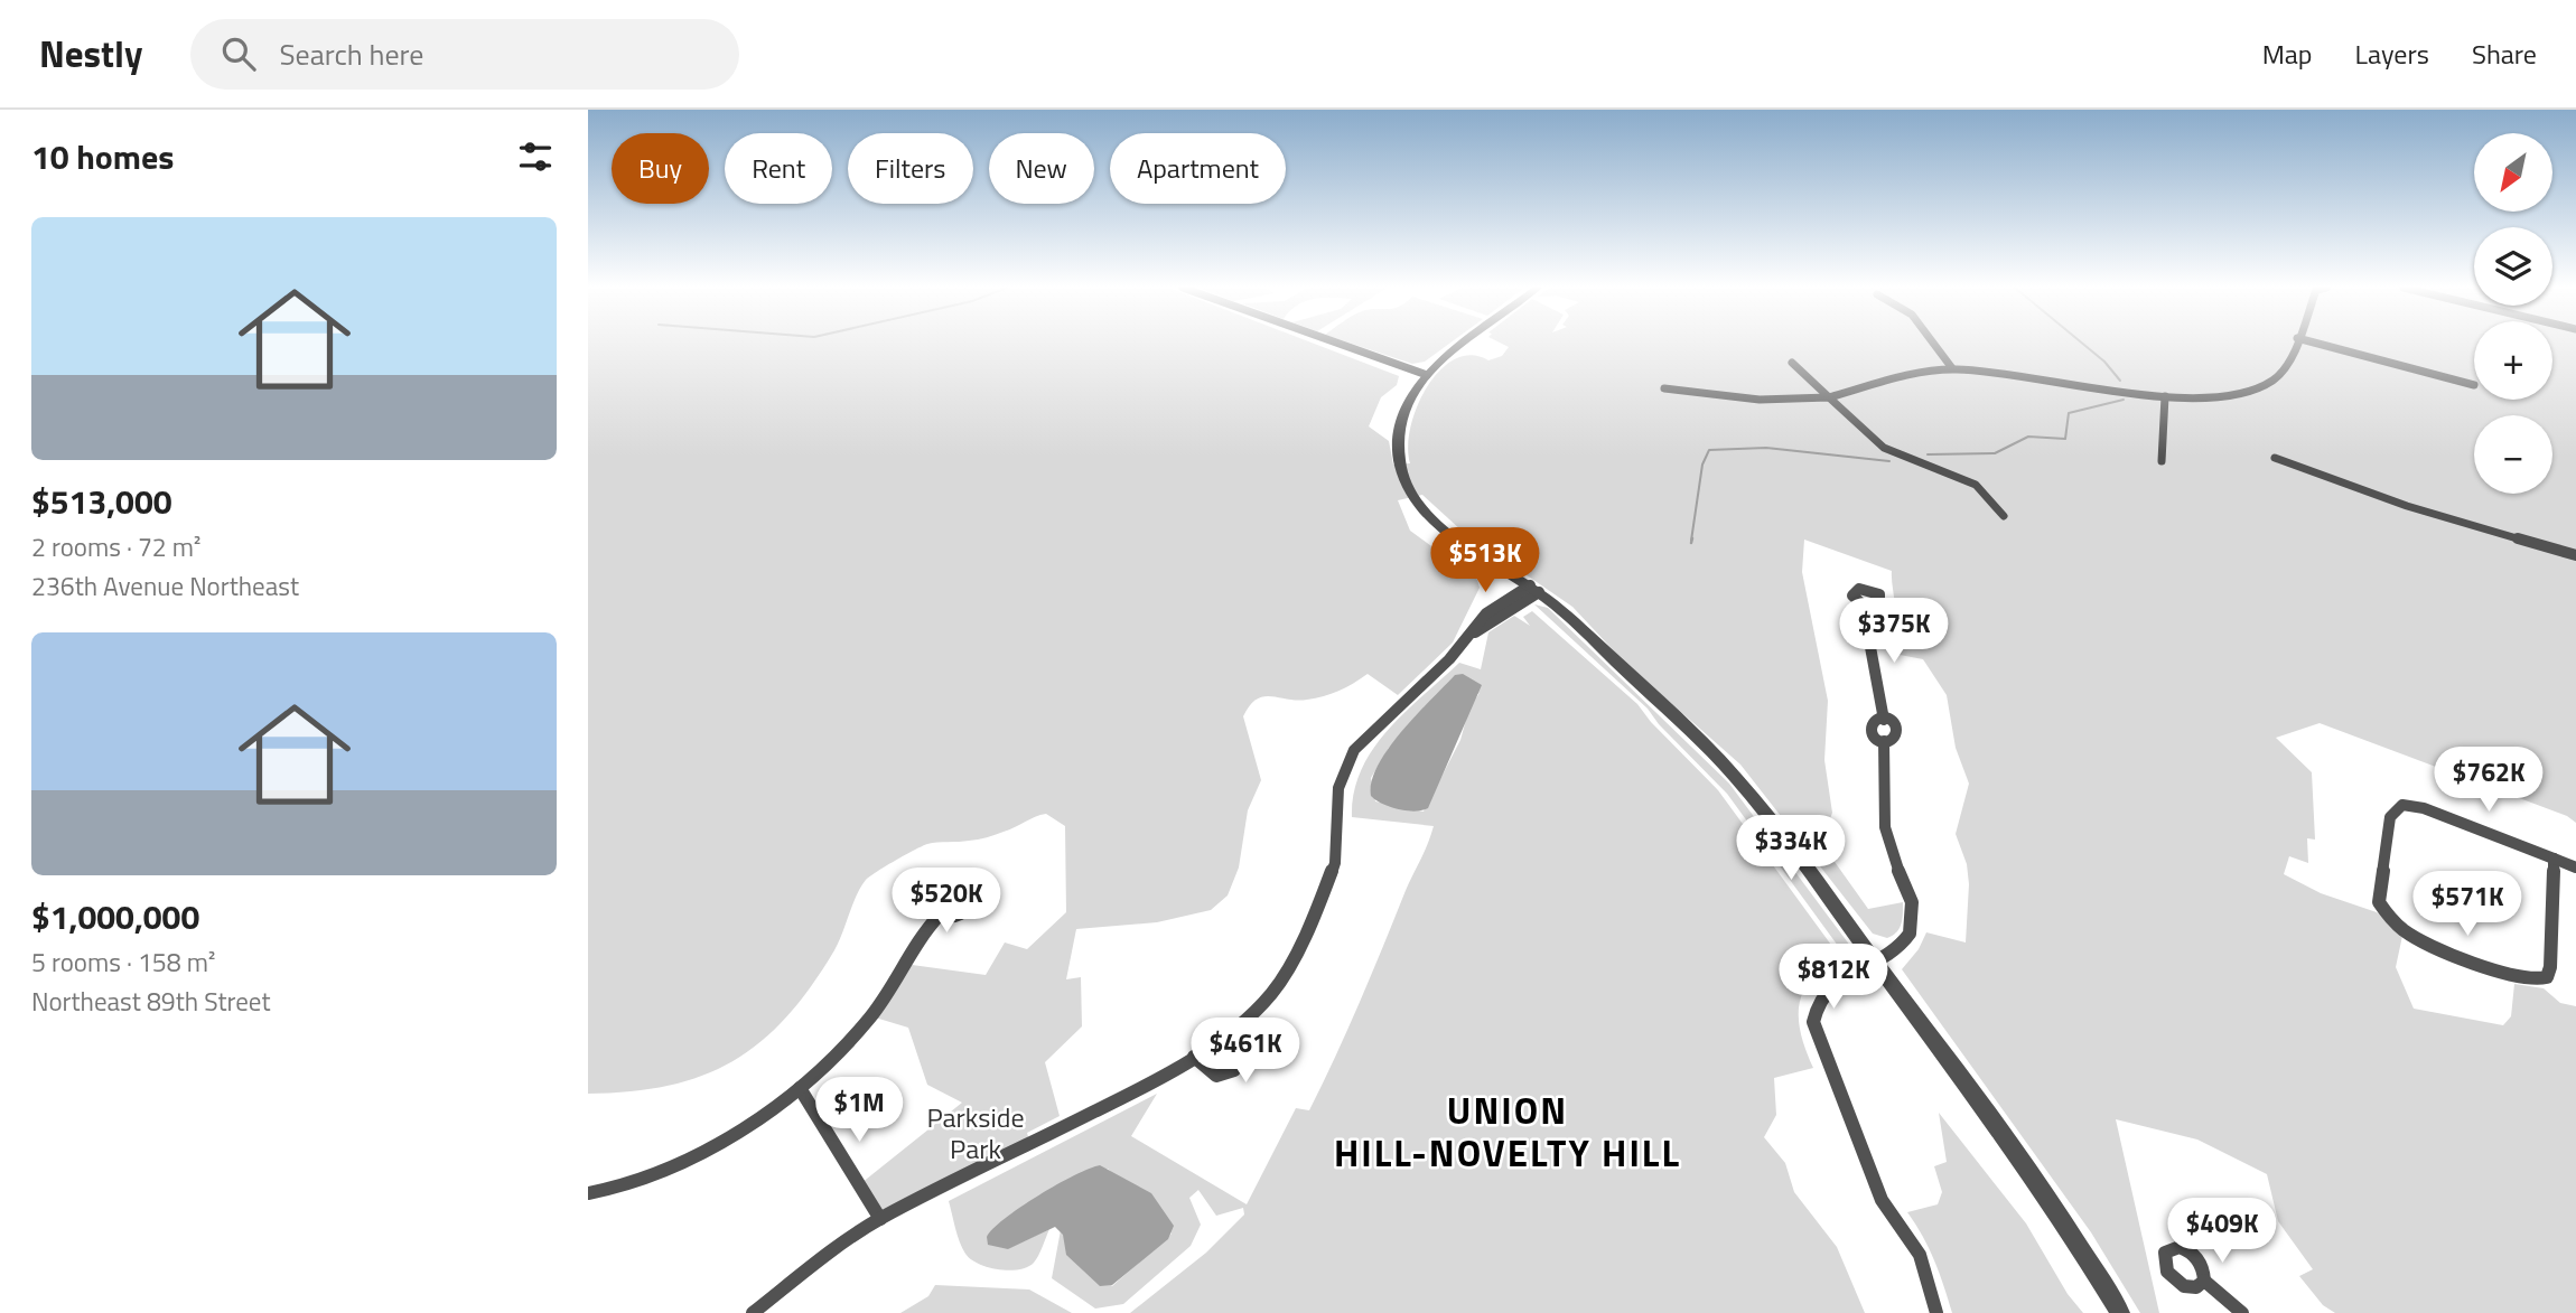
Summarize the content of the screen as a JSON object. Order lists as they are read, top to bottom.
{
  "districts": ["UNION HILL-NOVELTY HILL"],
  "parks": ["Parkside Park"],
  "north": "bottom left",
  "page": {
    "header": "Nestly",
    "search": "Search here",
    "nav": ["Map", "Layers", "Share"],
    "heading": "10 homes",
    "map_buttons": ["+", "−"],
    "chip": [
      "Buy",
      "Rent",
      "Filters",
      "New",
      "Apartment"
    ],
    "list": [
      {
        "name": "$513,000",
        "note": "2 rooms · 72 m² · 236th Avenue Northeast"
      },
      {
        "name": "$1,000,000",
        "note": "5 rooms · 158 m² · Northeast 89th Street"
      }
    ],
    "price": [
      "$513K",
      "$375K",
      "$762K",
      "$334K",
      "$520K",
      "$571K",
      "$812K",
      "$461K",
      "$1M",
      "$409K"
    ]
  }
}
